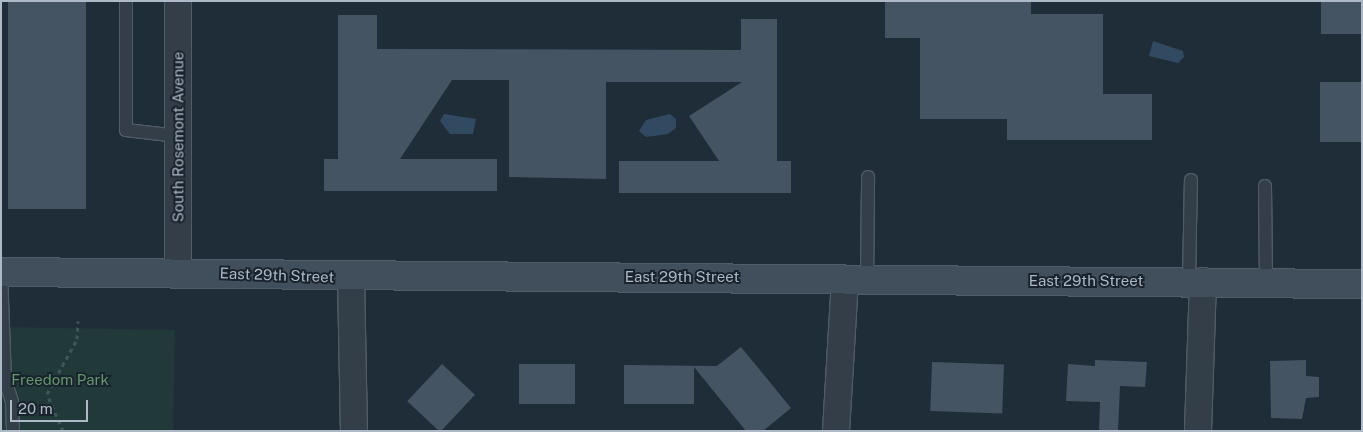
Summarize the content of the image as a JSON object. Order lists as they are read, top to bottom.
{
  "streets": {
    "street": ["South Rosemont Avenue", "East 29th Street"]
  },
  "crossings": [
    ["South Rosemont Avenue", "East 29th Street"]
  ],
  "parks": ["Freedom Park"],
  "scale_bar": "20 m"
}
